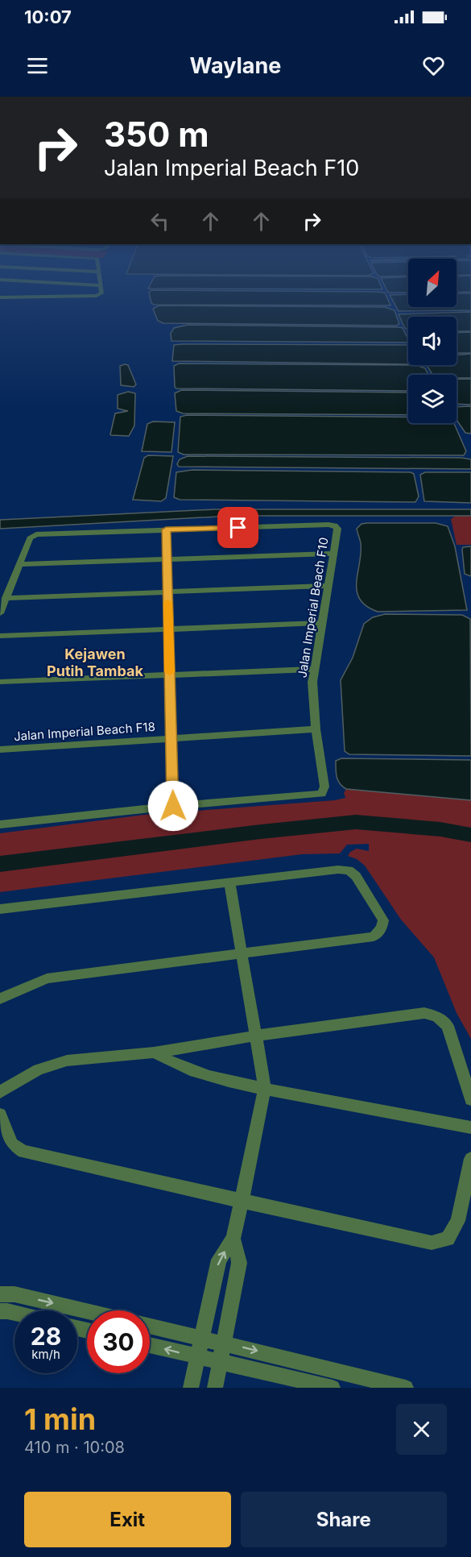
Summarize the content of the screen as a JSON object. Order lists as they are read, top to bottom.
{
  "streets": {
    "street": ["Jalan Imperial Beach F10", "Jalan Imperial Beach F18"]
  },
  "crossings": [
    ["Jalan Imperial Beach F10", "Jalan Imperial Beach F18"]
  ],
  "districts": ["Kejawen Putih Tambak"],
  "north": "top right",
  "page": {
    "status": "10:07",
    "header": "Waylane",
    "turn": ["350 m", "Jalan Imperial Beach F10"],
    "speed": "28 km/h",
    "limit": "30",
    "heading": ["1 min", "410 m · 10:08"],
    "buttons": ["Exit", "Share"]
  }
}
